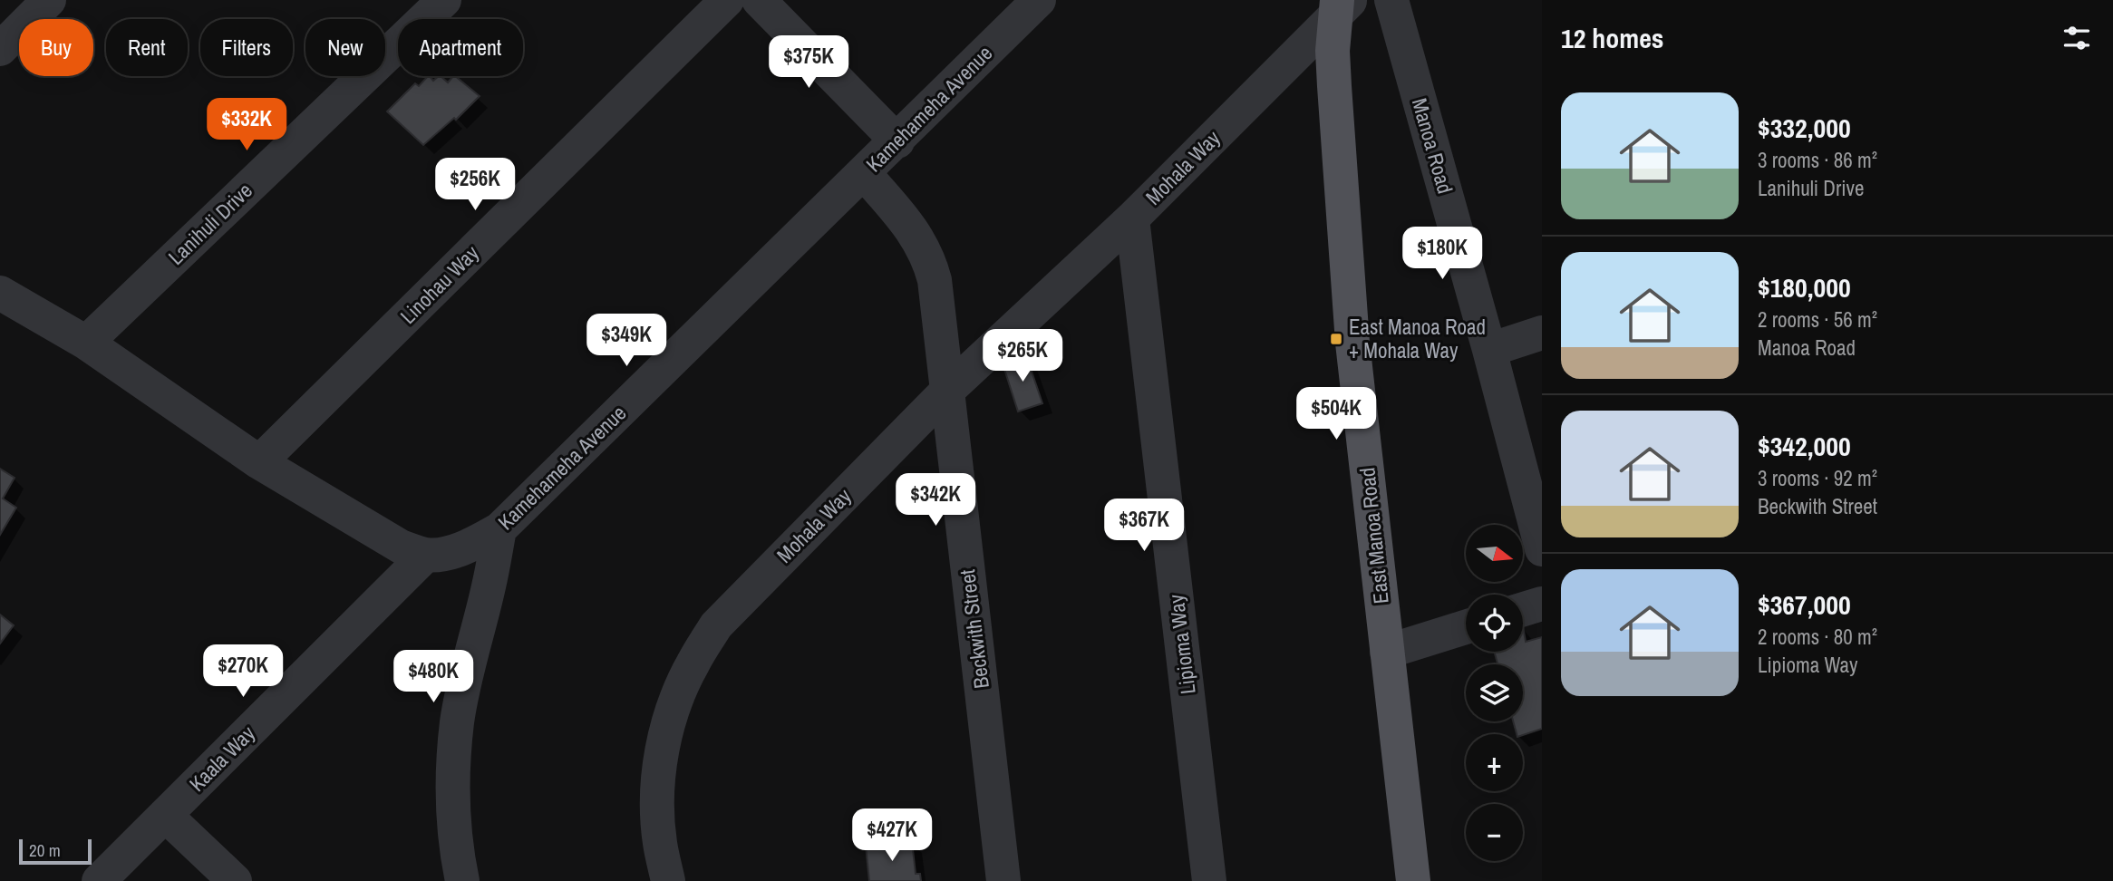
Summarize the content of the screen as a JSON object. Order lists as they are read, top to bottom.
{
  "streets": {
    "main road": ["East Manoa Road"],
    "street": [
      "Kamehameha Avenue",
      "Manoa Road",
      "Mohala Way",
      "Lanihuli Drive",
      "Linohau Way",
      "Beckwith Street",
      "Lipioma Way",
      "Kaala Way"
    ]
  },
  "crossings": [
    ["Kamehameha Avenue", "Lanihuli Drive"],
    ["Kamehameha Avenue", "Linohau Way"],
    ["Kamehameha Avenue", "Beckwith Street"],
    ["Kamehameha Avenue", "Kaala Way"],
    ["Mohala Way", "East Manoa Road"],
    ["Mohala Way", "Beckwith Street"],
    ["Mohala Way", "Lipioma Way"]
  ],
  "places": {
    "transit": ["East Manoa Road + Mohala Way"]
  },
  "scale_bar": "20 m",
  "north": "right",
  "page": {
    "heading": "12 homes",
    "chip": [
      "Buy",
      "Rent",
      "Filters",
      "New",
      "Apartment"
    ],
    "price": [
      "$375K",
      "$332K",
      "$256K",
      "$180K",
      "$349K",
      "$265K",
      "$504K",
      "$342K",
      "$367K",
      "$270K",
      "$480K",
      "$427K"
    ],
    "list": [
      {
        "name": "$332,000",
        "note": "3 rooms · 86 m² · Lanihuli Drive"
      },
      {
        "name": "$180,000",
        "note": "2 rooms · 56 m² · Manoa Road"
      },
      {
        "name": "$342,000",
        "note": "3 rooms · 92 m² · Beckwith Street"
      },
      {
        "name": "$367,000",
        "note": "2 rooms · 80 m² · Lipioma Way"
      }
    ],
    "map_buttons": ["+", "−"],
    "scale": "20 m"
  }
}
